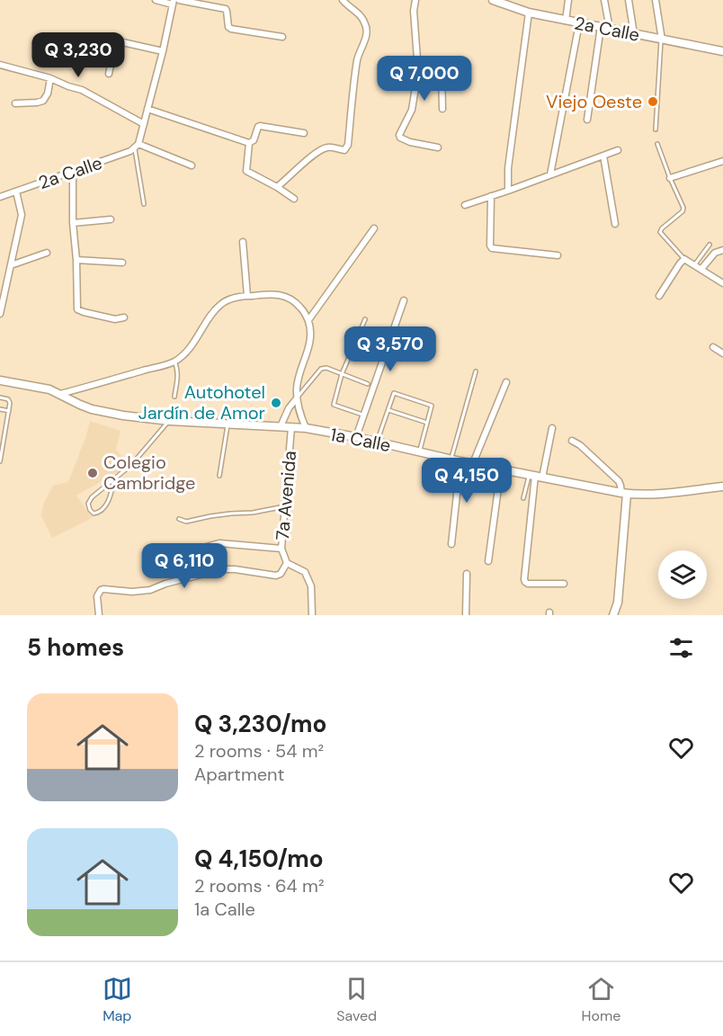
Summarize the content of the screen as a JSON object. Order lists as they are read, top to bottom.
{
  "streets": {
    "main road": ["2a Calle", "1a Calle"],
    "street": ["7a Avenida"]
  },
  "crossings": [
    ["1a Calle", "7a Avenida"]
  ],
  "places": ["Viejo Oeste", "Autohotel Jardín de Amor", "Colegio Cambridge"],
  "page": {
    "price": [
      "Q 3,230",
      "Q 7,000",
      "Q 3,570",
      "Q 4,150",
      "Q 6,110"
    ],
    "heading": "5 homes",
    "list": [
      {
        "name": "Q 3,230/mo",
        "note": "2 rooms · 54 m² · Apartment"
      },
      {
        "name": "Q 4,150/mo",
        "note": "2 rooms · 64 m² · 1a Calle"
      }
    ],
    "tabs": ["Map", "Saved", "Home"]
  }
}
